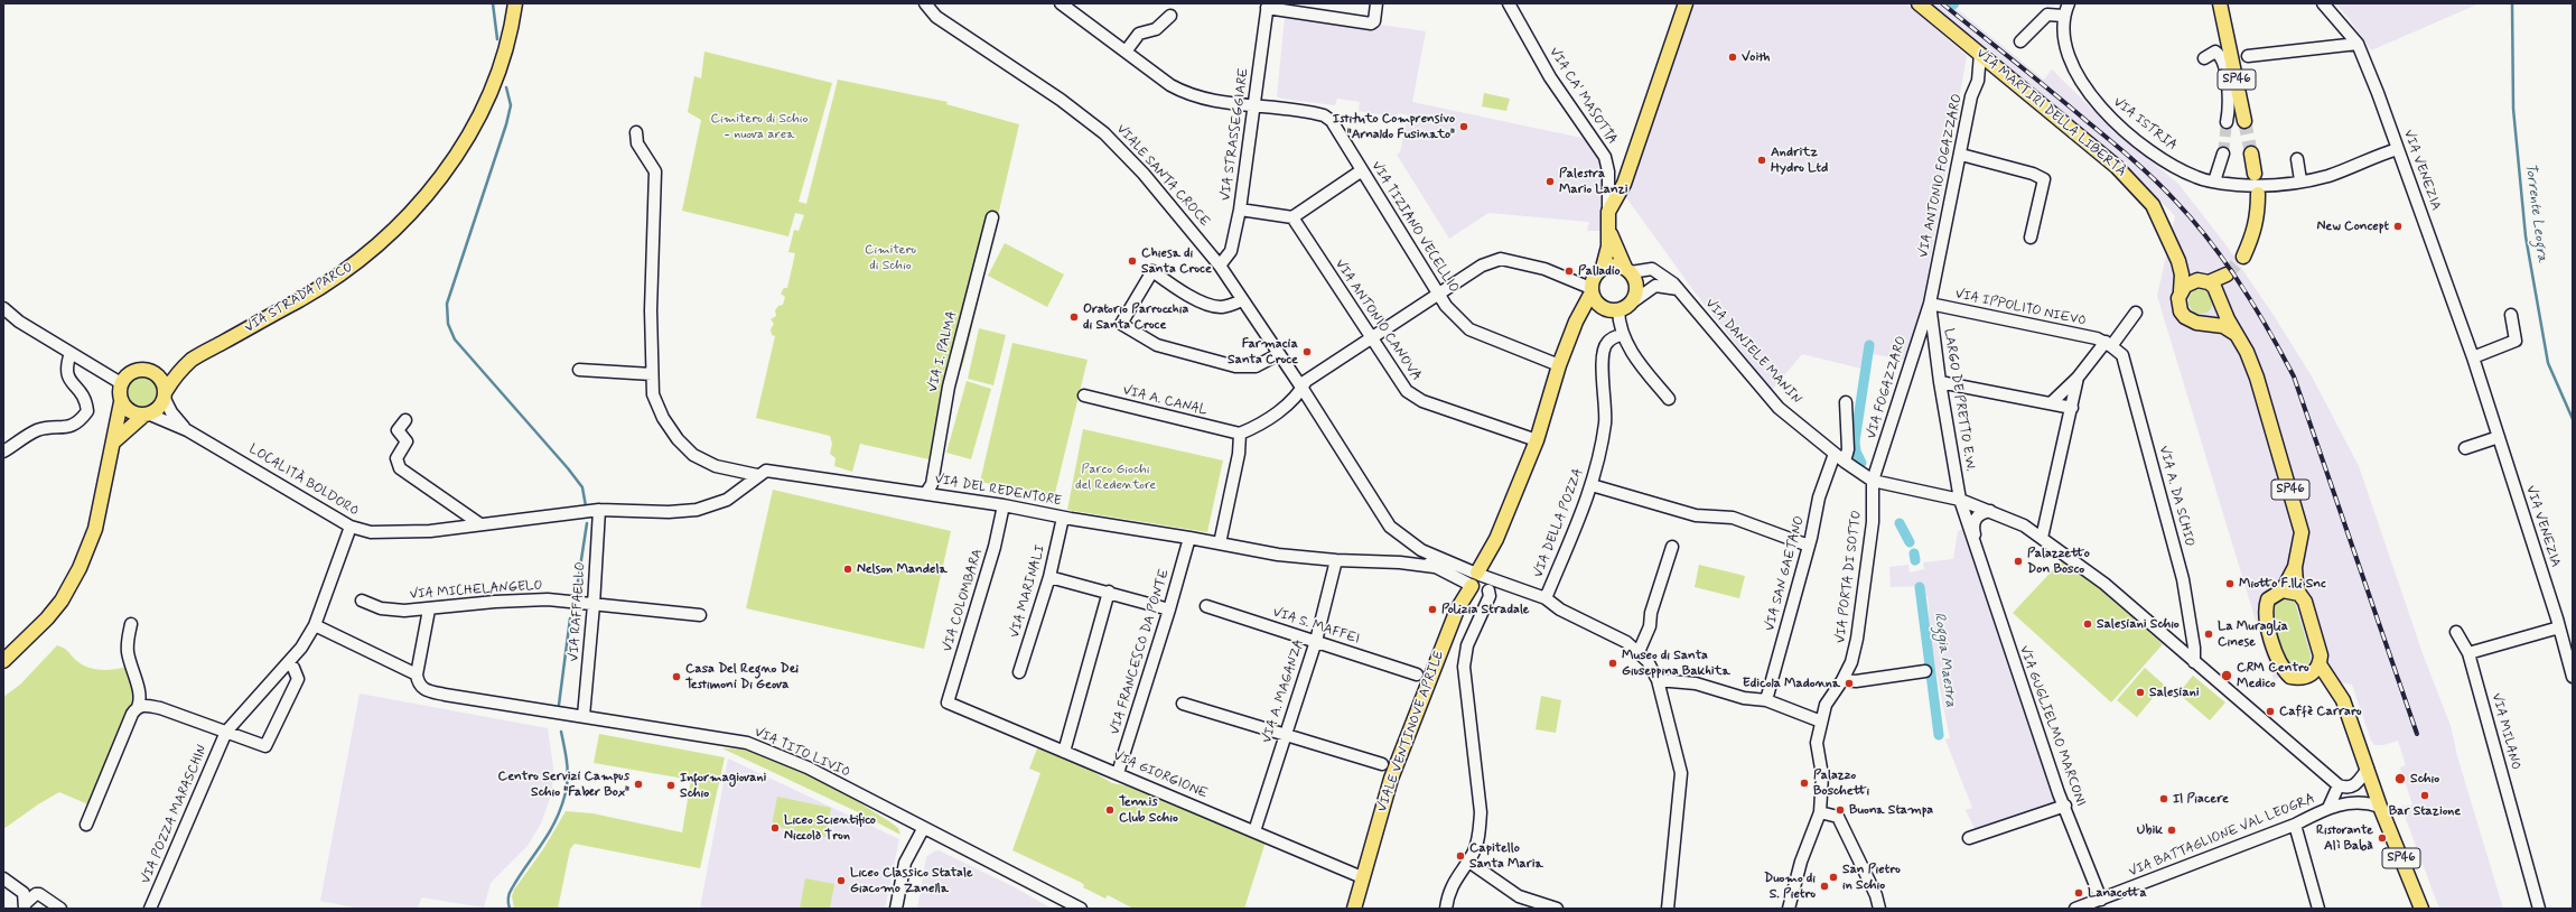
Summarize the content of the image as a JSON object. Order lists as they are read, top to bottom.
{
  "streets": {
    "main road": [
      "SP46",
      "VIA MARTIRI DELLA LIBERTÀ",
      "VIA STRADA PARCO",
      "VIALE VENTINOVE APRILE"
    ],
    "street": [
      "VIA CA' MASOTTA",
      "VIA ISTRIA",
      "VIA STRASSEGGIARE",
      "VIA VENEZIA",
      "VIALE SANTA CROCE",
      "VIA ANTONIO FOGAZZARO",
      "VIA TIZIANO VECELLIO",
      "VIA IPPOLITO NIEVO",
      "VIA ANTONIO CANOVA",
      "VIA I. PALMA",
      "VIA DANIELE MANIN",
      "VIA FOGAZZARO",
      "LARGO DE PRETTO E.W.",
      "VIA A. CANAL",
      "LOCALITÀ BOLDORO",
      "VIA DEL REDENTORE",
      "VIA A. DA SCHIO",
      "VIA DELLA POZZA",
      "VIA SAN GAETANO",
      "VIA PORTA DI SOTTO",
      "VIA MICHELANGELO",
      "VIA MARINALI",
      "VIA COLOMBARA",
      "VIA RAFFAELLO",
      "VIA S. MAFFEI",
      "VIA FRANCESCO DA PONTE",
      "VIA A. MAGANZA",
      "VIA GUGLIELMO MARCONI",
      "VIA MILANO",
      "VIA TITO LIVIO",
      "VIA GIORGIONE",
      "VIA POZZA MARASCHIN",
      "VIA BATTAGLIONE VAL LEOGRA"
    ]
  },
  "crossings": [
    ["SP46", "VIA MARTIRI DELLA LIBERTÀ"],
    ["SP46", "VIA BATTAGLIONE VAL LEOGRA"],
    ["VIA MARTIRI DELLA LIBERTÀ", "VIA ANTONIO FOGAZZARO"],
    ["VIA ISTRIA", "VIA VENEZIA"],
    ["VIA STRASSEGGIARE", "VIALE SANTA CROCE"],
    ["VIA STRASSEGGIARE", "VIA TIZIANO VECELLIO"],
    ["VIALE SANTA CROCE", "VIA DEL REDENTORE"],
    ["VIALE SANTA CROCE", "VIALE VENTINOVE APRILE"],
    ["VIA ANTONIO FOGAZZARO", "VIA IPPOLITO NIEVO"],
    ["VIA ANTONIO FOGAZZARO", "VIA FOGAZZARO"],
    ["VIA ANTONIO FOGAZZARO", "LARGO DE PRETTO E.W."],
    ["VIA STRADA PARCO", "LOCALITÀ BOLDORO"],
    ["VIA IPPOLITO NIEVO", "VIA FOGAZZARO"],
    ["VIA IPPOLITO NIEVO", "LARGO DE PRETTO E.W."],
    ["VIA IPPOLITO NIEVO", "VIA A. DA SCHIO"],
    ["VIA I. PALMA", "VIA DEL REDENTORE"],
    ["VIA DANIELE MANIN", "VIA FOGAZZARO"],
    ["VIA DANIELE MANIN", "LARGO DE PRETTO E.W."],
    ["VIA DANIELE MANIN", "VIA A. DA SCHIO"],
    ["VIA DANIELE MANIN", "VIA SAN GAETANO"],
    ["VIA DANIELE MANIN", "VIA PORTA DI SOTTO"],
    ["VIA DANIELE MANIN", "VIA GUGLIELMO MARCONI"],
    ["VIA FOGAZZARO", "LARGO DE PRETTO E.W."],
    ["VIA FOGAZZARO", "VIA PORTA DI SOTTO"],
    ["LARGO DE PRETTO E.W.", "VIA GUGLIELMO MARCONI"],
    ["LOCALITÀ BOLDORO", "VIA RAFFAELLO"],
    ["LOCALITÀ BOLDORO", "VIA POZZA MARASCHIN"],
    ["VIA DEL REDENTORE", "VIA MARINALI"],
    ["VIA DEL REDENTORE", "VIA COLOMBARA"],
    ["VIA DEL REDENTORE", "VIA FRANCESCO DA PONTE"],
    ["VIA DEL REDENTORE", "VIA A. MAGANZA"],
    ["VIA MICHELANGELO", "VIA RAFFAELLO"],
    ["VIA COLOMBARA", "VIA GIORGIONE"],
    ["VIA RAFFAELLO", "VIA TITO LIVIO"],
    ["VIA S. MAFFEI", "VIA A. MAGANZA"],
    ["VIA FRANCESCO DA PONTE", "VIA GIORGIONE"],
    ["VIA A. MAGANZA", "VIA GIORGIONE"],
    ["VIA GUGLIELMO MARCONI", "VIA BATTAGLIONE VAL LEOGRA"],
    ["VIALE VENTINOVE APRILE", "VIA GIORGIONE"]
  ],
  "water": ["Torrente Leogra", "Roggia Maestra"],
  "parks": ["Cimitero di Schio - nuova area", "Cimitero di Schio", "Parco Giochi del Redentore"],
  "places": [
    "Voith",
    "Istituto Comprensivo \"Arnaldo Fusinato\"",
    "Andritz Hydro Ltd",
    "Palestra Mario Lanzi",
    "New Concept",
    "Chiesa di Santa Croce",
    "Palladio",
    "Oratorio Parrocchia di Santa Croce",
    "Farmacia Santa Croce",
    "Palazzetto Don Bosco",
    "Nelson Mandela",
    "Miotto F.lli Snc",
    "Polizia Stradale",
    "Salesiani Schio",
    "La Muraglia Cinese",
    "Museo di Santa Giuseppina Bakhita",
    "CRM Centro Medico",
    "Casa Del Regno Dei Testimoni Di Geova",
    "Edicola Madonna",
    "Salesiani",
    "Caffè Carraro",
    "Schio",
    "Palazzo Boschetti",
    "Centro Servizi Campus Schio \"Faber Box\"",
    "Informagiovani Schio",
    "Bar Stazione",
    "Il Piacere",
    "Tennis Club Schio",
    "Buona Stampa",
    "Liceo Scientifico Niccolò Tron",
    "Ubik",
    "Ristorante Alì Babà",
    "Capitello Santa Maria",
    "San Pietro in Schio",
    "Liceo Classico Statale Giacomo Zanella",
    "Duomo di S. Pietro",
    "Lanacotta"
  ]
}
